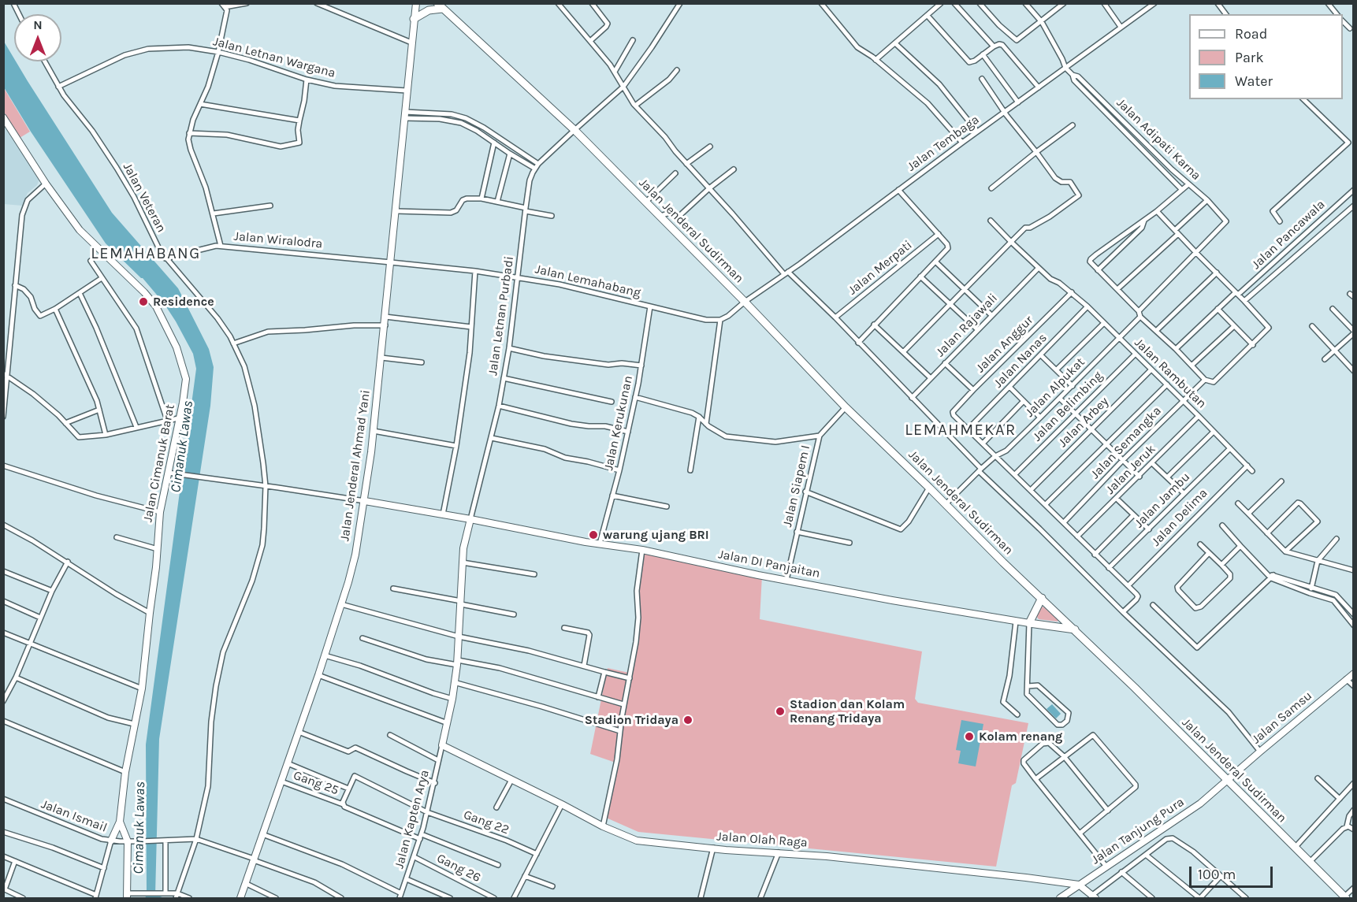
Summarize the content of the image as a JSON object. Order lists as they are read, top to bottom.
{
  "streets": {
    "main road": ["Jalan Jenderal Sudirman"],
    "street": [
      "Jalan Letnan Wargana",
      "Jalan Adipati Karna",
      "Jalan Tembaga",
      "Jalan Veteran",
      "Jalan Pancawala",
      "Jalan Wiralodra",
      "Jalan Merpati",
      "Jalan Lemahabang",
      "Jalan Letnan Purbadi",
      "Jalan Rajawali",
      "Jalan Anggur",
      "Jalan Nanas",
      "Jalan Rambutan",
      "Jalan Alpukat",
      "Jalan Belimbing",
      "Jalan Arbey",
      "Jalan Kerukunan",
      "Jalan Semangka",
      "Jalan Cimanuk Barat",
      "Jalan Jenderal Ahmad Yani",
      "Jalan Jeruk",
      "Jalan Siapem I",
      "Jalan Jambu",
      "Jalan Delima",
      "Jalan DI Panjaitan",
      "Jalan Samsu",
      "Gang 25",
      "Jalan Ismail",
      "Jalan Kapten Arya",
      "Gang 22",
      "Jalan Tanjung Pura",
      "Jalan Olah Raga",
      "Gang 26"
    ]
  },
  "crossings": [
    ["Jalan Letnan Wargana", "Jalan Veteran"],
    ["Jalan Letnan Wargana", "Jalan Jenderal Ahmad Yani"],
    ["Jalan Adipati Karna", "Jalan Tembaga"],
    ["Jalan Tembaga", "Jalan Jenderal Sudirman"],
    ["Jalan Veteran", "Jalan Wiralodra"],
    ["Jalan Veteran", "Jalan Ismail"],
    ["Jalan Jenderal Sudirman", "Jalan Letnan Purbadi"],
    ["Jalan Jenderal Sudirman", "Jalan Alpukat"],
    ["Jalan Jenderal Sudirman", "Jalan Siapem I"],
    ["Jalan Jenderal Sudirman", "Jalan Samsu"],
    ["Jalan Jenderal Sudirman", "Jalan Tanjung Pura"],
    ["Jalan Wiralodra", "Jalan Lemahabang"],
    ["Jalan Wiralodra", "Jalan Jenderal Ahmad Yani"],
    ["Jalan Lemahabang", "Jalan Letnan Purbadi"],
    ["Jalan Lemahabang", "Jalan Kerukunan"],
    ["Jalan Lemahabang", "Jalan Jenderal Ahmad Yani"],
    ["Jalan Letnan Purbadi", "Jalan DI Panjaitan"],
    ["Jalan Rajawali", "Jalan Rambutan"],
    ["Jalan Anggur", "Jalan Nanas"],
    ["Jalan Anggur", "Jalan Rambutan"],
    ["Jalan Nanas", "Jalan Rambutan"],
    ["Jalan Rambutan", "Jalan Alpukat"],
    ["Jalan Rambutan", "Jalan Belimbing"],
    ["Jalan Rambutan", "Jalan Arbey"],
    ["Jalan Rambutan", "Jalan Semangka"],
    ["Jalan Rambutan", "Jalan Jeruk"],
    ["Jalan Rambutan", "Jalan Jambu"],
    ["Jalan Rambutan", "Jalan Delima"],
    ["Jalan Kerukunan", "Jalan DI Panjaitan"],
    ["Jalan Jenderal Ahmad Yani", "Jalan DI Panjaitan"],
    ["Jalan Jenderal Ahmad Yani", "Gang 25"],
    ["Jalan Siapem I", "Jalan DI Panjaitan"],
    ["Jalan Samsu", "Jalan Tanjung Pura"],
    ["Gang 25", "Jalan Kapten Arya"],
    ["Jalan Kapten Arya", "Gang 22"],
    ["Jalan Kapten Arya", "Jalan Olah Raga"],
    ["Jalan Kapten Arya", "Gang 26"],
    ["Jalan Tanjung Pura", "Jalan Olah Raga"]
  ],
  "districts": ["LEMAHABANG", "LEMAHMEKAR"],
  "water": ["Cimanuk Lawas"],
  "places": [
    "Residence",
    "warung ujang BRI",
    "Stadion dan Kolam Renang Tridaya",
    "Stadion Tridaya",
    "Kolam renang"
  ],
  "legend": ["Road", "Park", "Water"],
  "scale_bar": "100 m",
  "north": "top"
}
